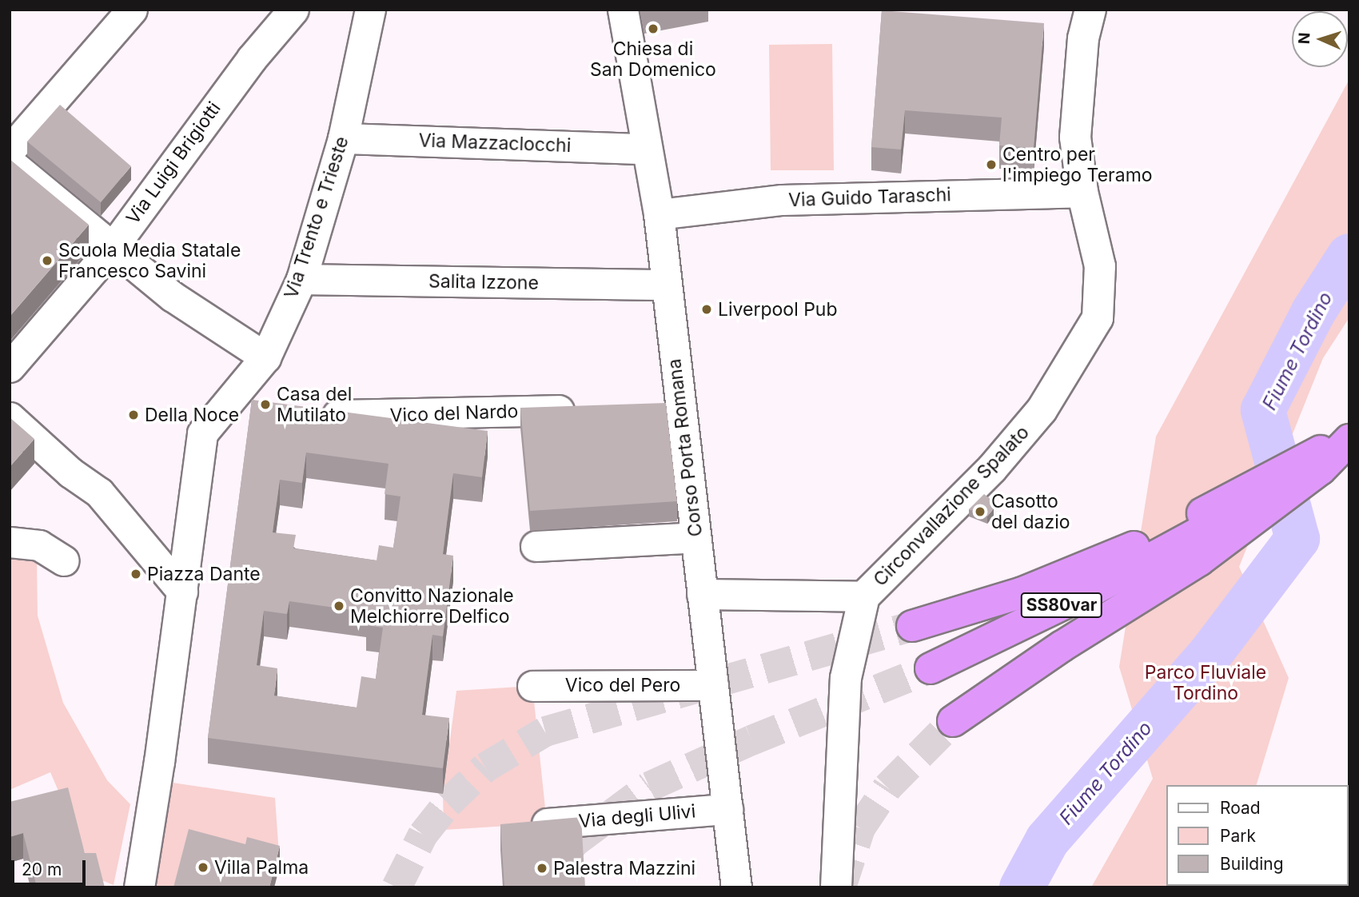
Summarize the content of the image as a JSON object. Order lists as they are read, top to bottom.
{
  "streets": {
    "highway": ["SS80var"],
    "main road": ["Circonvallazione Spalato"],
    "street": [
      "Via Mazzaclocchi",
      "Via Luigi Brigiotti",
      "Via Guido Taraschi",
      "Via Trento e Trieste",
      "Salita Izzone",
      "Vico del Nardo",
      "Corso Porta Romana",
      "Vico del Pero",
      "Via degli Ulivi"
    ]
  },
  "crossings": [
    ["Via Mazzaclocchi", "Via Trento e Trieste"],
    ["Via Mazzaclocchi", "Corso Porta Romana"],
    ["Via Guido Taraschi", "Corso Porta Romana"],
    ["Via Guido Taraschi", "Circonvallazione Spalato"],
    ["Via Trento e Trieste", "Salita Izzone"],
    ["Salita Izzone", "Corso Porta Romana"],
    ["Corso Porta Romana", "Vico del Pero"],
    ["Corso Porta Romana", "Via degli Ulivi"]
  ],
  "water": ["Fiume Tordino"],
  "parks": ["Parco Fluviale Tordino"],
  "places": [
    "Chiesa di San Domenico",
    "Centro per l'impiego Teramo",
    "Scuola Media Statale Francesco Savini",
    "Liverpool Pub",
    "Casa del Mutilato",
    "Della Noce",
    "Casotto del dazio",
    "Piazza Dante",
    "Convitto Nazionale Melchiorre Delfico",
    "Villa Palma",
    "Palestra Mazzini"
  ],
  "legend": ["Road", "Park", "Building"],
  "scale_bar": "20 m",
  "north": "left"
}
